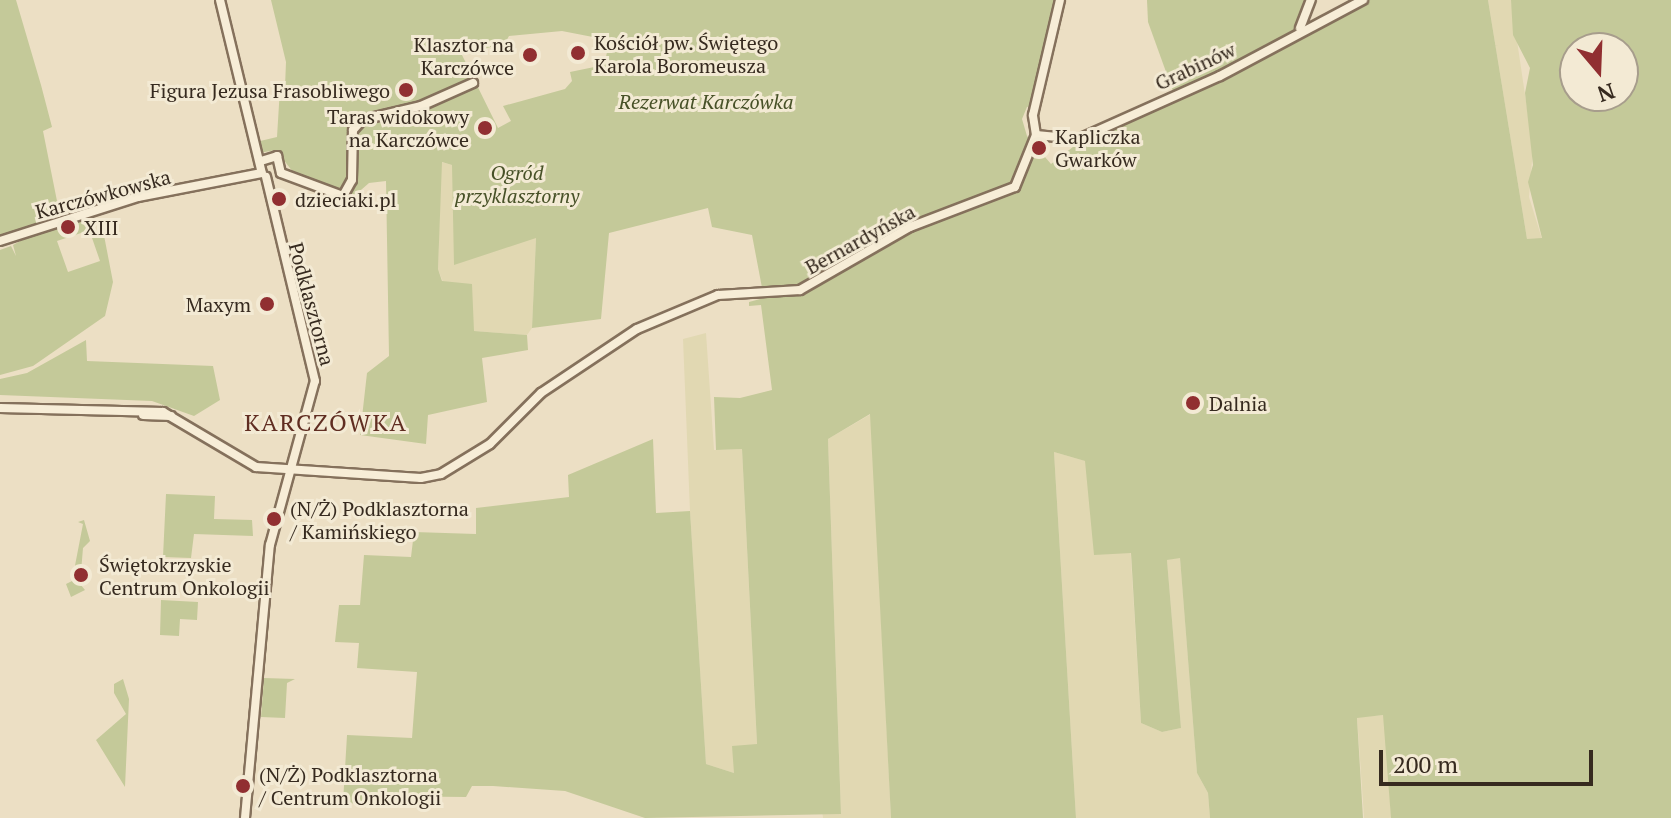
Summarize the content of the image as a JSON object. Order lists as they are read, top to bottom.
{
  "streets": {
    "street": [
      "Grabinów",
      "Karczówkowska",
      "Bernardyńska",
      "Podklasztorna"
    ]
  },
  "crossings": [
    ["Grabinów", "Bernardyńska"],
    ["Karczówkowska", "Podklasztorna"],
    ["Bernardyńska", "Podklasztorna"]
  ],
  "districts": ["KARCZÓWKA"],
  "parks": ["Rezerwat Karczówka", "Ogród przyklasztorny"],
  "places": [
    "Kościół pw. Świętego Karola Boromeusza",
    "Klasztor na Karczówce",
    "Figura Jezusa Frasobliwego",
    "Taras widokowy na Karczówce",
    "Kapliczka Gwarków",
    "dzieciaki.pl",
    "XIII",
    "Maxym",
    "Dalnia",
    "(N/Ż) Podklasztorna / Kamińskiego",
    "Świętokrzyskie Centrum Onkologii",
    "(N/Ż) Podklasztorna / Centrum Onkologii"
  ],
  "scale_bar": "200 m",
  "north": "bottom"
}
